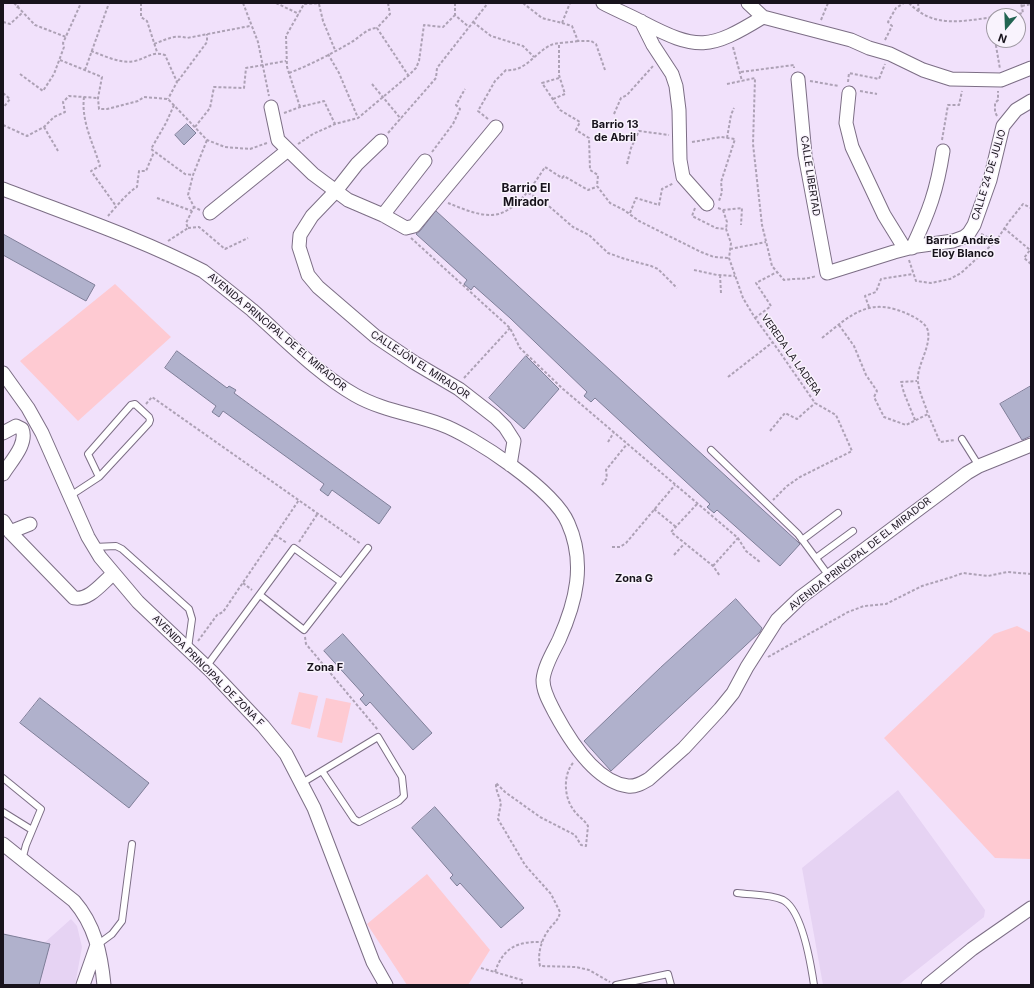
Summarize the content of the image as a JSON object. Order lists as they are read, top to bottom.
{
  "streets": {
    "street": [
      "CALLE 24 DE JULIO",
      "CALLE LIBERTAD",
      "AVENIDA PRINCIPAL DE EL MIRADOR",
      "CALLEJÓN EL MIRADOR",
      "AVENIDA PRINCIPAL DE ZONA F"
    ],
    "path": ["VEREDA LA LADERA"]
  },
  "crossings": [
    ["CALLE 24 DE JULIO", "CALLE LIBERTAD"],
    ["AVENIDA PRINCIPAL DE EL MIRADOR", "CALLEJÓN EL MIRADOR"]
  ],
  "districts": [
    "Barrio 13 de Abril",
    "Barrio El Mirador",
    "Barrio Andrés Eloy Blanco",
    "Zona G",
    "Zona F"
  ],
  "north": "bottom"
}
